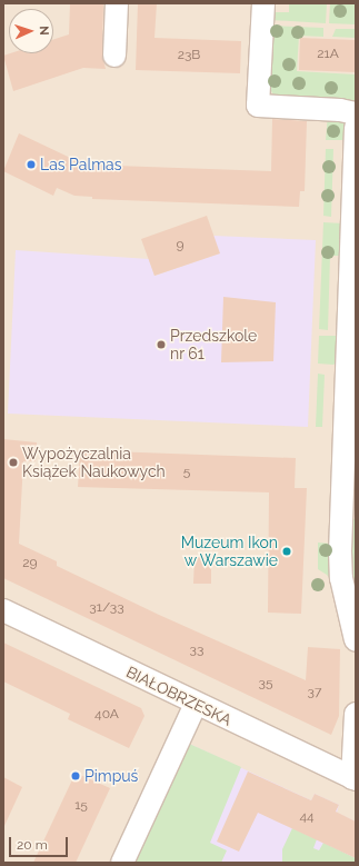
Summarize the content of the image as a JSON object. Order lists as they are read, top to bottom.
{
  "streets": {
    "street": ["BIAŁOBRZESKA"]
  },
  "places": [
    "Las Palmas",
    "Przedszkole nr 61",
    "Wypożyczalnia Książek Naukowych",
    "Muzeum Ikon w Warszawie",
    "Pimpuś"
  ],
  "house_numbers": [
    "21A",
    "23B",
    "9",
    "5",
    "29",
    "31/33",
    "33",
    "35",
    "37",
    "40A",
    "15",
    "44"
  ],
  "scale_bar": "20 m",
  "north": "right"
}
